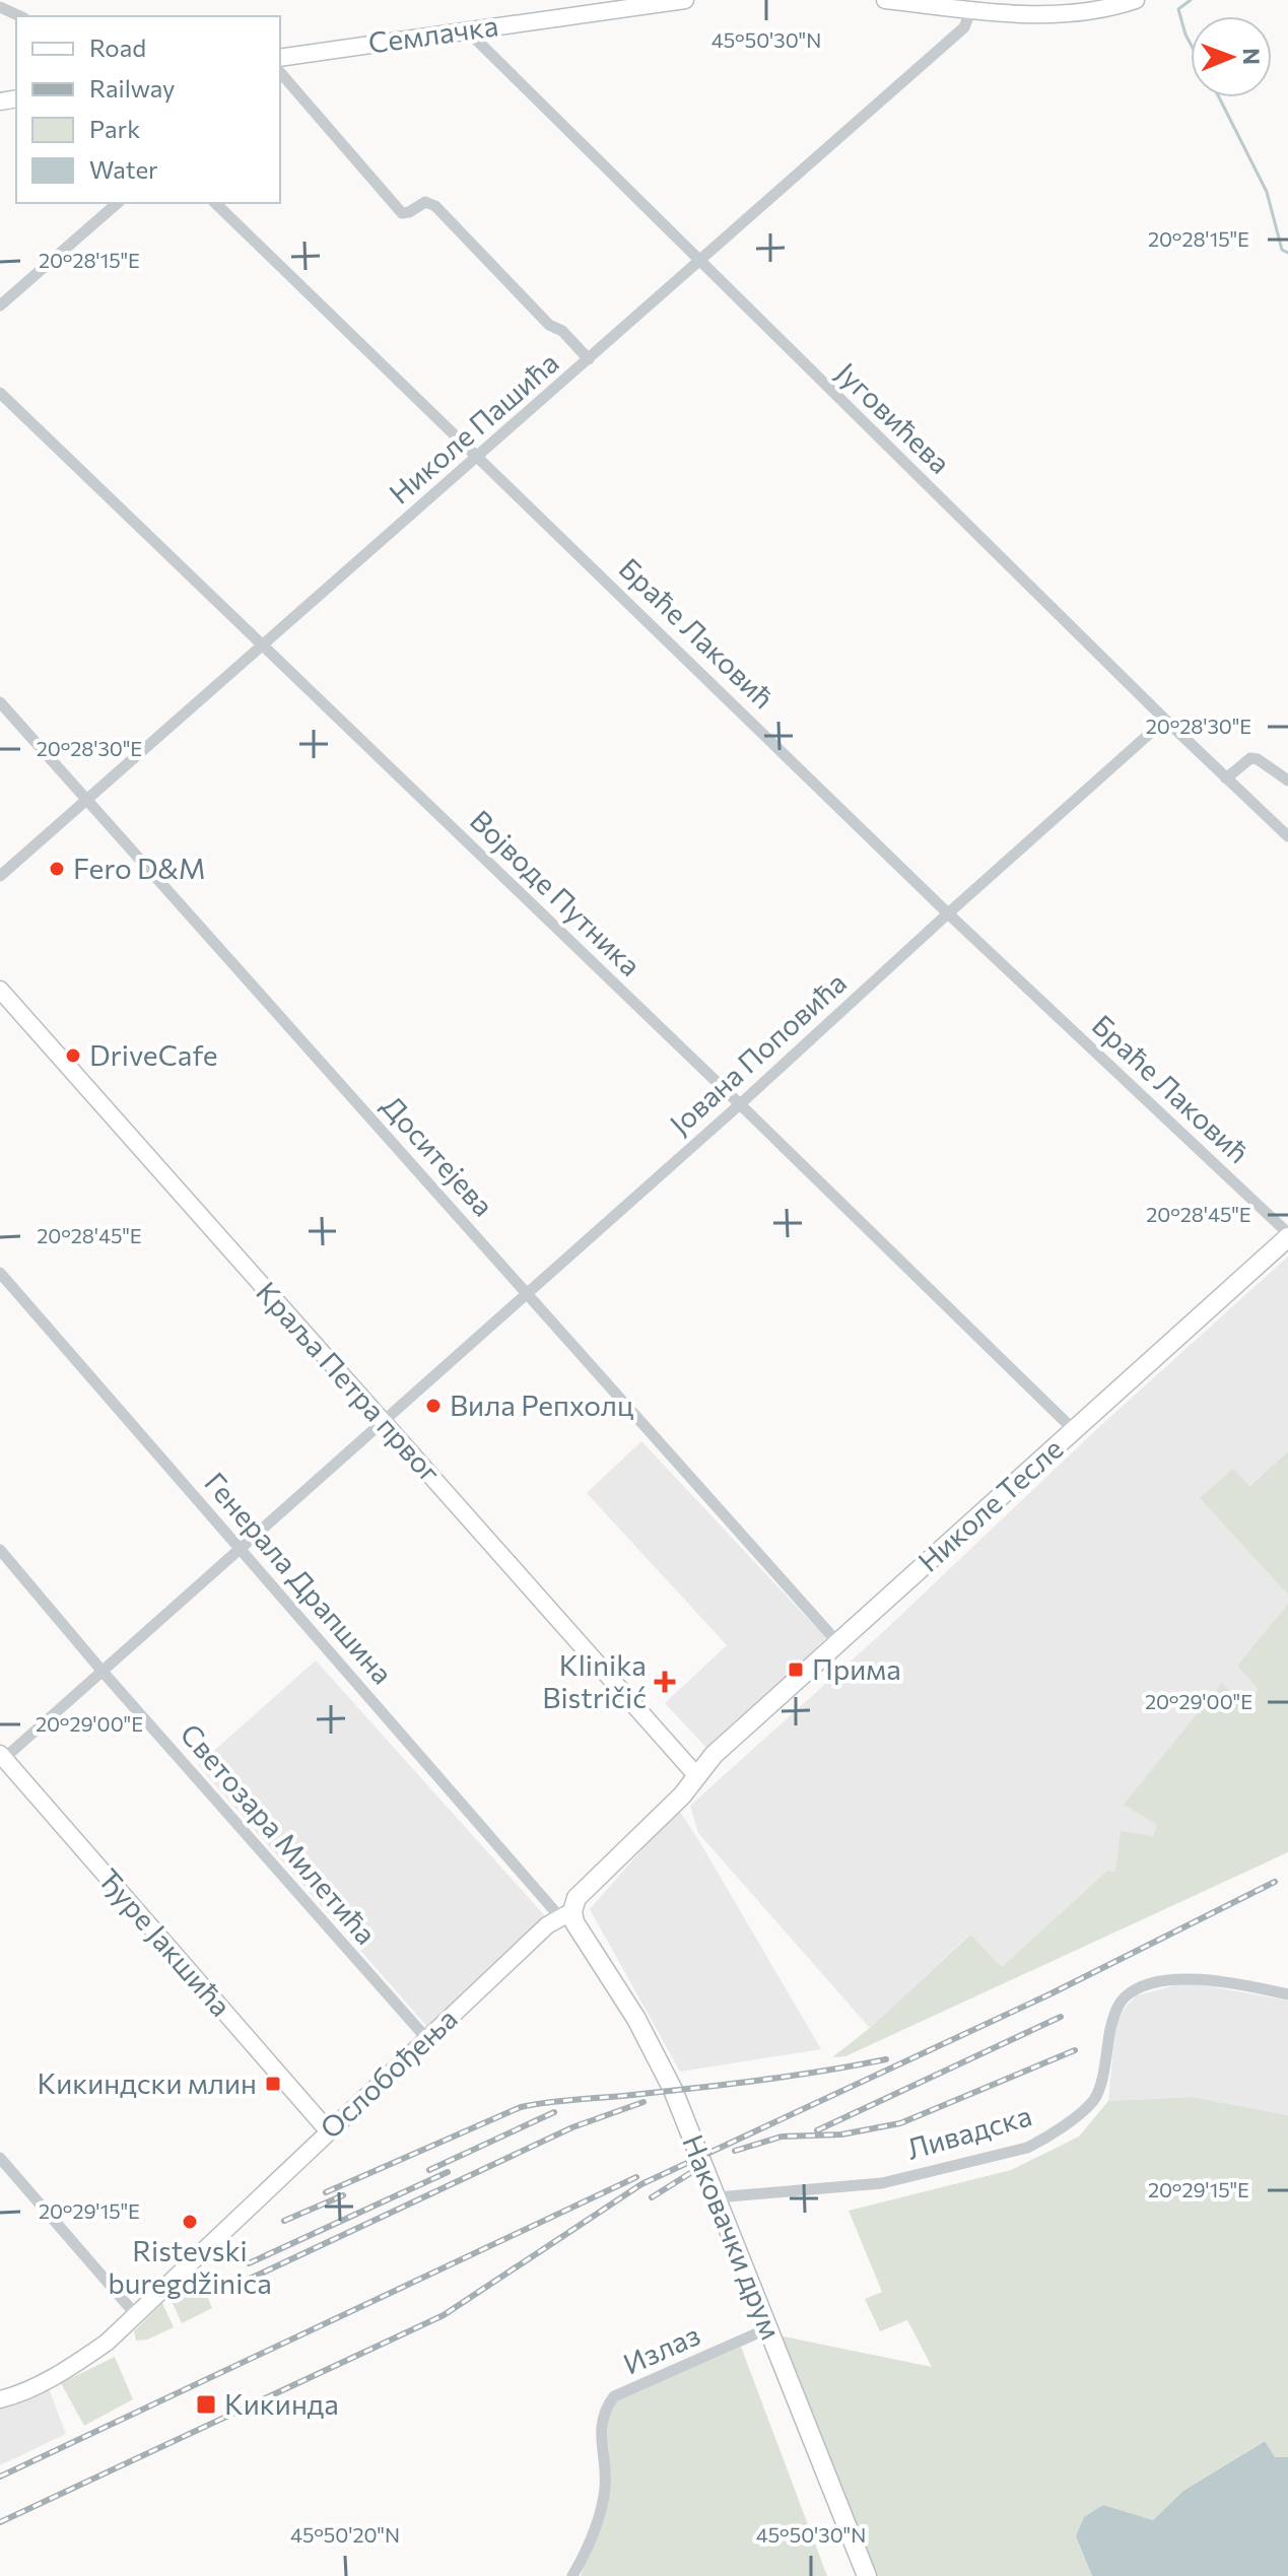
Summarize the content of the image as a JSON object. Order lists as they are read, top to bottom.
{
  "streets": {
    "main road": [
      "Семлачка",
      "Краља Петра првог",
      "Николе Тесле",
      "Ђуре Јакшића",
      "Ослобођења",
      "Наковачки друм"
    ],
    "street": [
      "Југовићева",
      "Николе Пашића",
      "Браће Лаковић",
      "Војводе Путника",
      "Јована Поповића",
      "Доситејева",
      "Генерала Драпшина",
      "Светозара Милетића",
      "Ливадска",
      "Излаз"
    ]
  },
  "crossings": [
    ["Семлачка", "Југовићева"],
    ["Југовићева", "Николе Пашића"],
    ["Југовићева", "Јована Поповића"],
    ["Николе Пашића", "Браће Лаковић"],
    ["Николе Пашића", "Војводе Путника"],
    ["Николе Пашића", "Доситејева"],
    ["Браће Лаковић", "Јована Поповића"],
    ["Браће Лаковић", "Николе Тесле"],
    ["Војводе Путника", "Јована Поповића"],
    ["Војводе Путника", "Николе Тесле"],
    ["Јована Поповића", "Доситејева"],
    ["Јована Поповића", "Краља Петра првог"],
    ["Јована Поповића", "Генерала Драпшина"],
    ["Јована Поповића", "Светозара Милетића"],
    ["Јована Поповића", "Ђуре Јакшића"],
    ["Доситејева", "Николе Тесле"],
    ["Краља Петра првог", "Николе Тесле"],
    ["Краља Петра првог", "Ослобођења"],
    ["Николе Тесле", "Ослобођења"],
    ["Генерала Драпшина", "Ослобођења"],
    ["Генерала Драпшина", "Наковачки друм"],
    ["Светозара Милетића", "Ослобођења"],
    ["Ђуре Јакшића", "Ослобођења"],
    ["Ослобођења", "Наковачки друм"],
    ["Ливадска", "Наковачки друм"],
    ["Наковачки друм", "Излаз"]
  ],
  "places": {
    "other": [
      "Fero D&M",
      "DriveCafe",
      "Вила Репхолц",
      "Ristevski buregdžinica"
    ],
    "transit": ["Прима", "Кикиндски млин", "Кикинда"],
    "health": ["Klinika Bistričić"]
  },
  "legend": [
    "Road",
    "Railway",
    "Park",
    "Water"
  ],
  "north": "right",
  "coordinates": [
    "45°50'30\"N",
    "20°28'15\"E",
    "20°28'30\"E",
    "20°28'45\"E",
    "20°29'00\"E",
    "20°29'15\"E",
    "45°50'20\"N"
  ]
}
